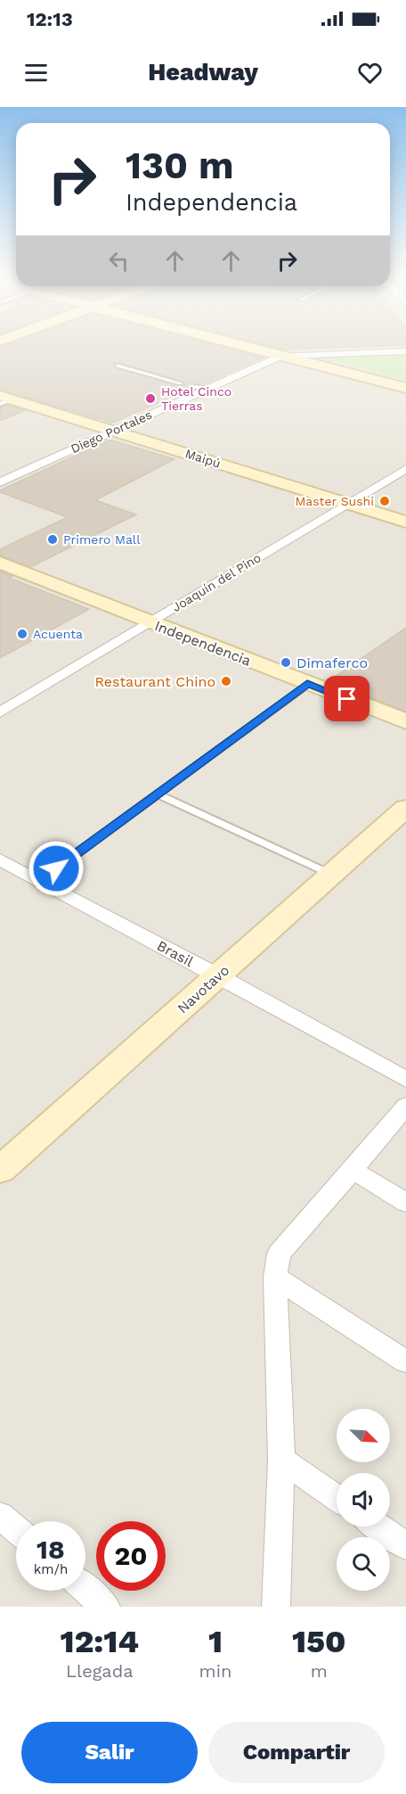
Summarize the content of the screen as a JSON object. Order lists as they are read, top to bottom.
{
  "streets": {
    "street": [
      "Diego Portales",
      "Maipú",
      "Joaquín del Pino",
      "Independencia",
      "Brasil",
      "Navotavo"
    ]
  },
  "crossings": [
    ["Diego Portales", "Maipú"],
    ["Maipú", "Joaquín del Pino"],
    ["Joaquín del Pino", "Independencia"],
    ["Brasil", "Navotavo"]
  ],
  "places": [
    "Hotel Cinco Tierras",
    "Master Sushi",
    "Primero Mall",
    "Acuenta",
    "Dimaferco",
    "Restaurant Chino"
  ],
  "north": "bottom right",
  "page": {
    "status": "12:13",
    "header": "Headway",
    "turn": ["130 m", "Independencia"],
    "speed": "18 km/h",
    "limit": "20",
    "eta": [
      "12:14",
      "Llegada",
      "1",
      "min",
      "150",
      "m"
    ],
    "buttons": ["Salir", "Compartir"]
  }
}
